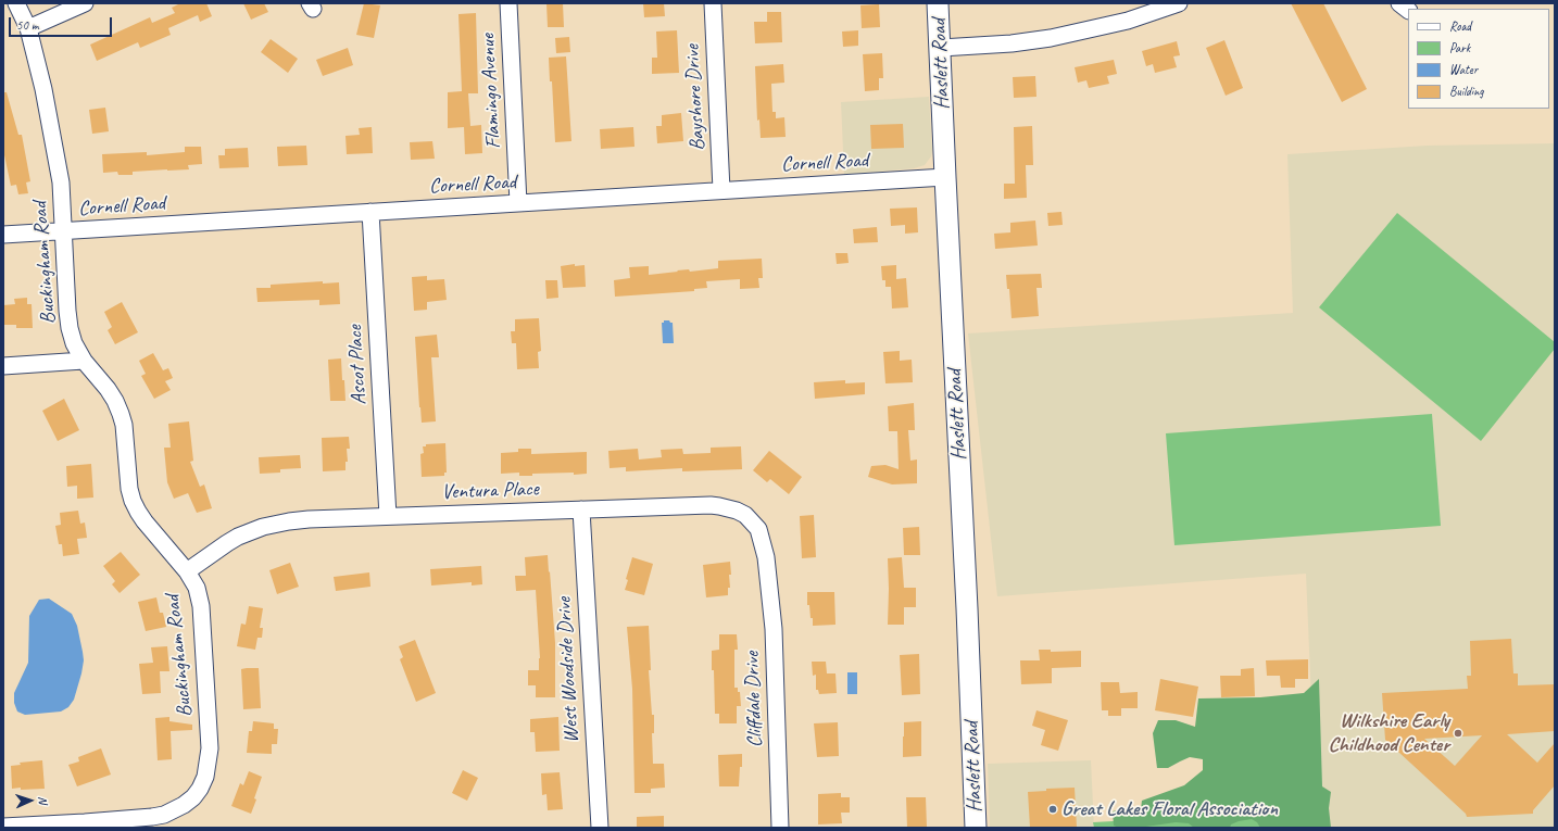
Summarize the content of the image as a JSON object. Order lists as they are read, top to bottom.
{
  "streets": {
    "street": [
      "Haslett Road",
      "Flamingo Avenue",
      "Bayshore Drive",
      "Cornell Road",
      "Buckingham Road",
      "Ascot Place",
      "Ventura Place",
      "West Woodside Drive",
      "Cliffdale Drive"
    ]
  },
  "crossings": [
    ["Haslett Road", "Cornell Road"],
    ["Flamingo Avenue", "Cornell Road"],
    ["Bayshore Drive", "Cornell Road"],
    ["Cornell Road", "Buckingham Road"],
    ["Cornell Road", "Ascot Place"],
    ["Buckingham Road", "Ventura Place"],
    ["Ascot Place", "Ventura Place"],
    ["Ventura Place", "West Woodside Drive"],
    ["Ventura Place", "Cliffdale Drive"]
  ],
  "places": ["Wilkshire Early Childhood Center", "Great Lakes Floral Association"],
  "legend": [
    "Road",
    "Park",
    "Water",
    "Building"
  ],
  "scale_bar": "50 m",
  "north": "right"
}
